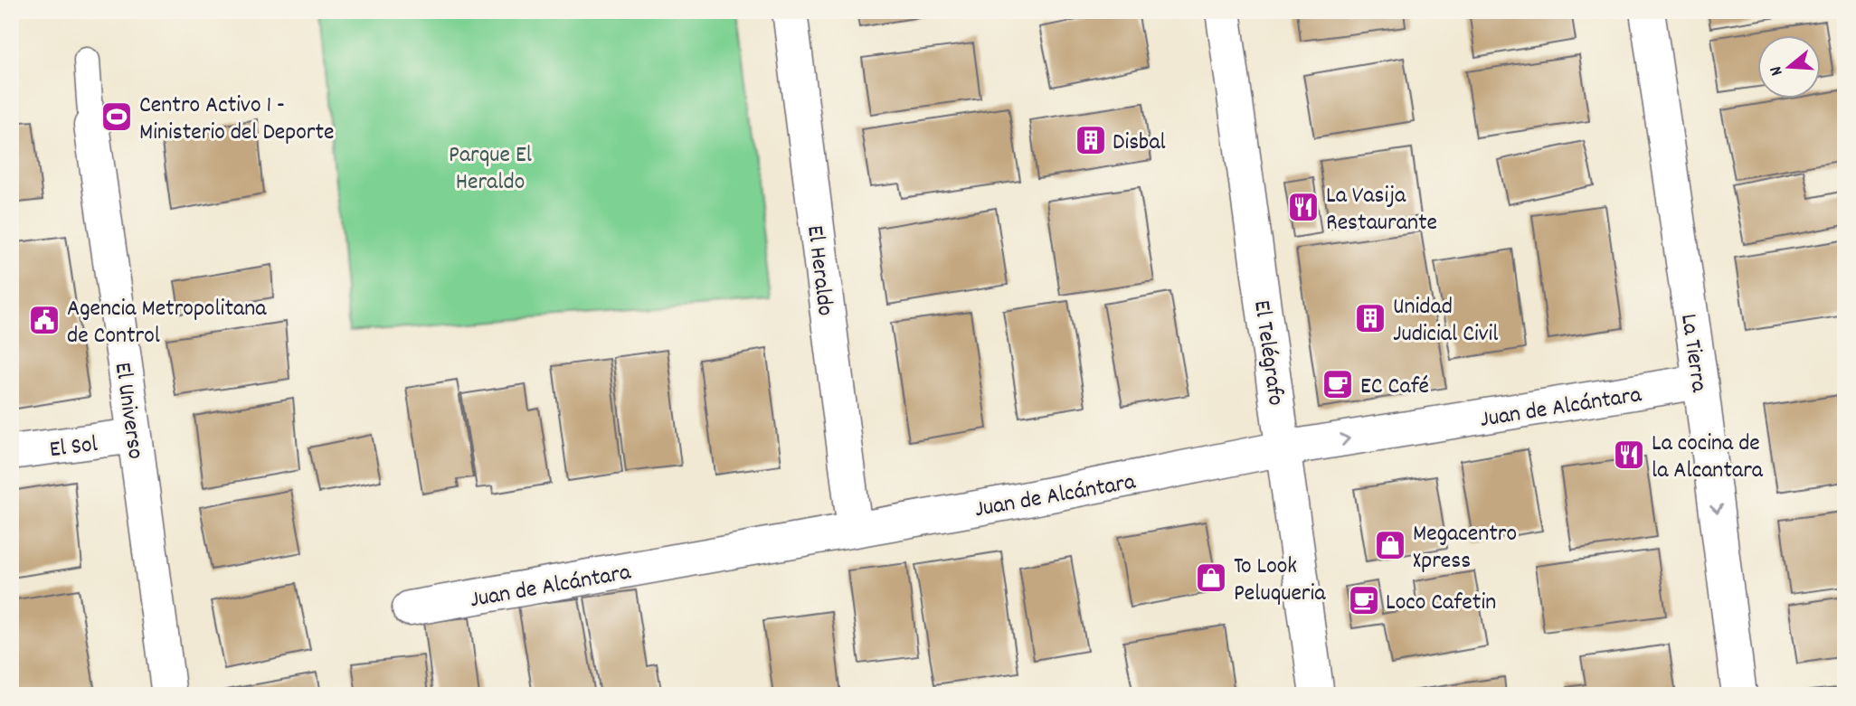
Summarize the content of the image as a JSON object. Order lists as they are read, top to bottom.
{
  "streets": {
    "street": [
      "El Heraldo",
      "El Telégrafo",
      "La Tierra",
      "Juan de Alcántara",
      "El Universo",
      "El Sol"
    ]
  },
  "crossings": [
    ["El Heraldo", "Juan de Alcántara"],
    ["El Telégrafo", "Juan de Alcántara"],
    ["La Tierra", "Juan de Alcántara"],
    ["El Universo", "El Sol"]
  ],
  "one_way": ["La Tierra"],
  "parks": ["Parque El Heraldo"],
  "places": {
    "sports": ["Centro Activo 1 - Ministerio del Deporte"],
    "building": ["Disbal", "Unidad Judicial Civil"],
    "restaurant": ["La Vasija Restaurante", "La cocina de la Alcantara"],
    "public building": ["Agencia Metropolitana de Control"],
    "cafe": ["EC Café", "Loco Cafetin"],
    "shop": ["Megacentro Xpress", "To Look Peluqueria"]
  },
  "north": "left"
}
